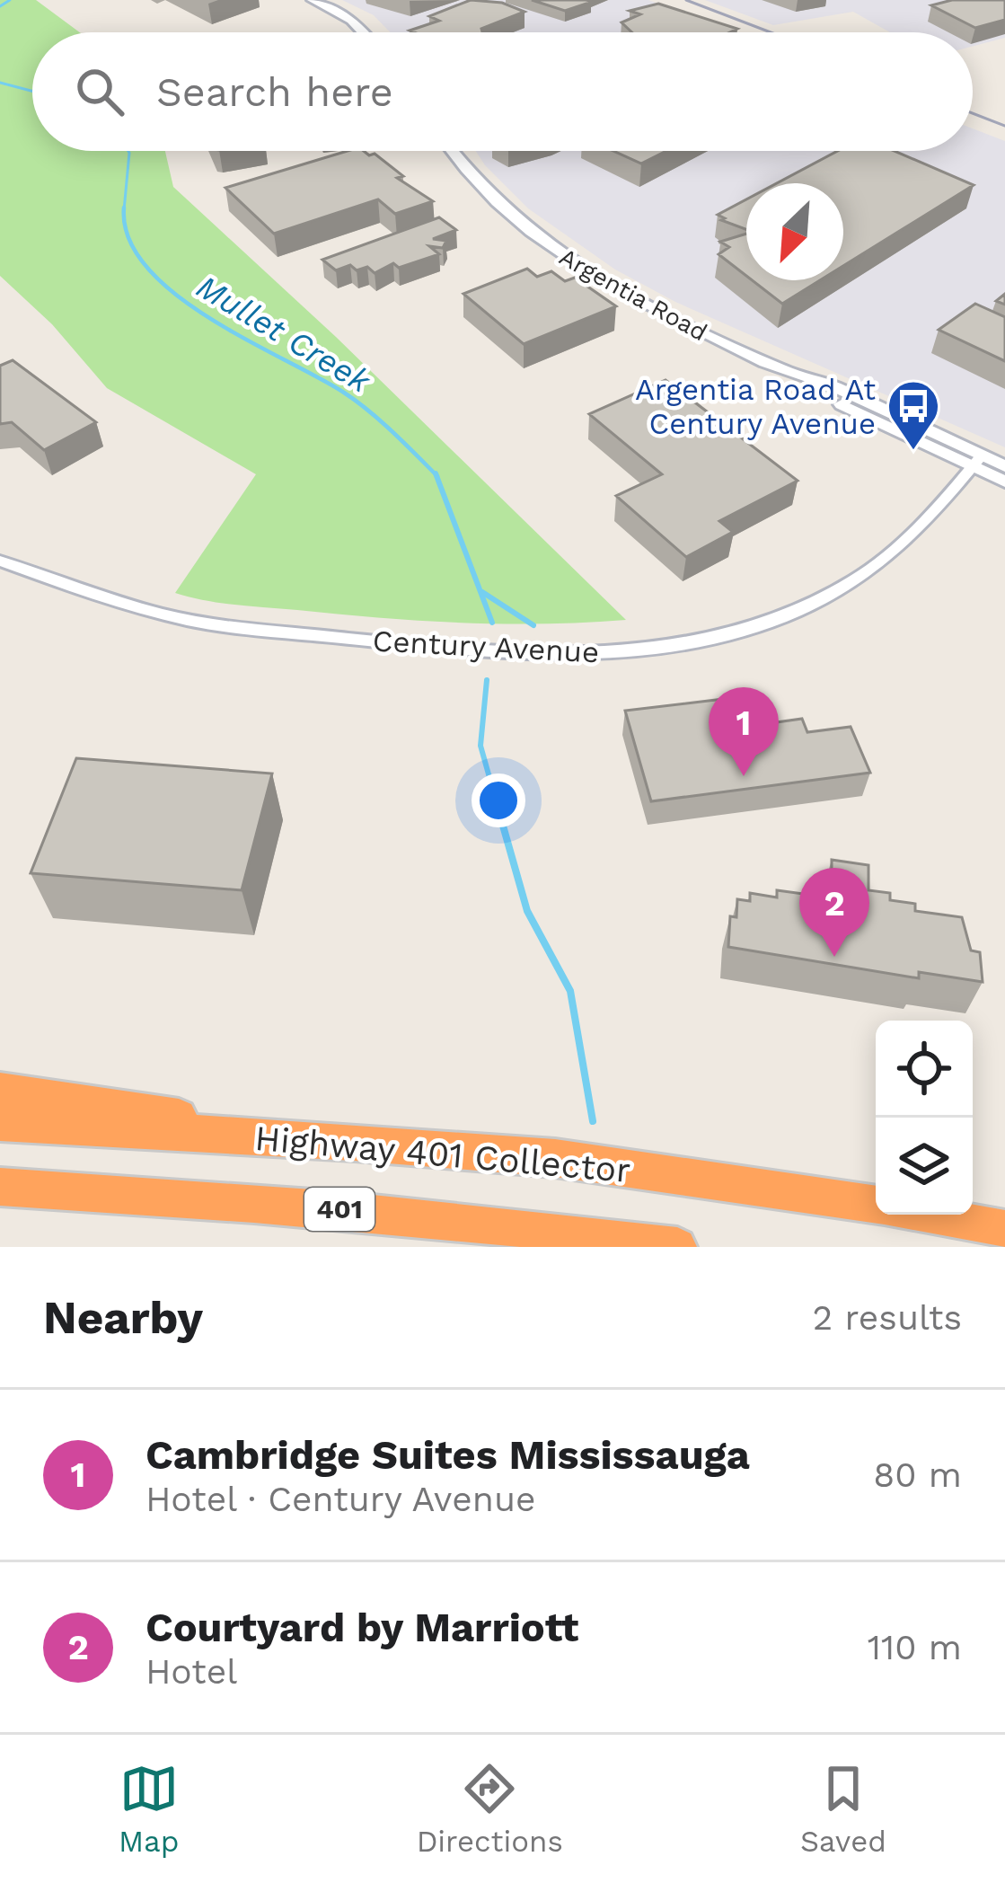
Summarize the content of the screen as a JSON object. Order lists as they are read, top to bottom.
{
  "streets": {
    "highway": ["Highway 401 Collector", "401"],
    "street": ["Argentia Road", "Century Avenue"]
  },
  "crossings": [
    ["Argentia Road", "Century Avenue"]
  ],
  "water": ["Mullet Creek"],
  "places": {
    "bus stop": ["Argentia Road At Century Avenue"]
  },
  "north": "bottom left",
  "page": {
    "search": "Search here",
    "pins": ["1", "2"],
    "heading": ["Nearby", "2 results"],
    "list": [
      {
        "mark": "1",
        "name": "Cambridge Suites Mississauga",
        "note": "Hotel · Century Avenue",
        "value": "80 m"
      },
      {
        "mark": "2",
        "name": "Courtyard by Marriott",
        "note": "Hotel",
        "value": "110 m"
      }
    ],
    "nav": ["Map", "Directions", "Saved"]
  }
}
